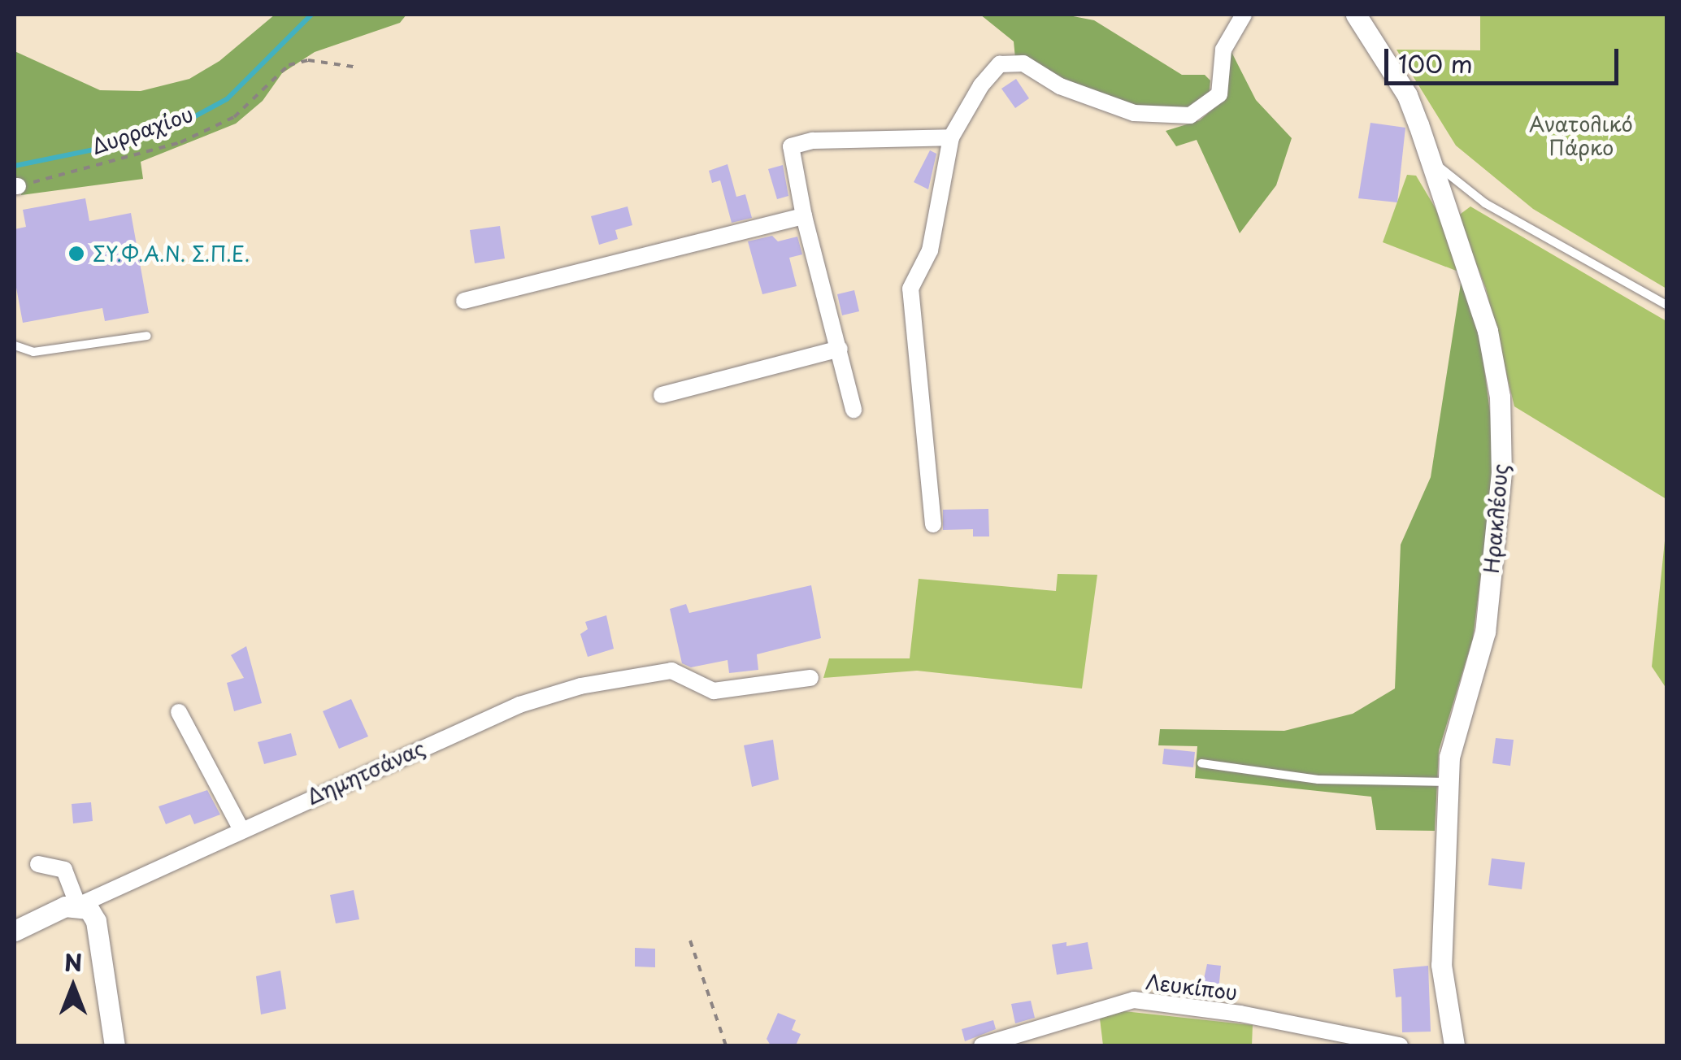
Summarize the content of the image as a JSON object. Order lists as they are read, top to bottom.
{
  "streets": {
    "street": ["Ηρακλέους", "Δημητσάνας", "Λευκίπου"],
    "path": ["Δυρραχίου"]
  },
  "parks": ["Ανατολικό Πάρκο"],
  "places": ["ΣΥ.Φ.Α.Ν. Σ.Π.Ε."],
  "scale_bar": "100 m",
  "north": "top"
}
